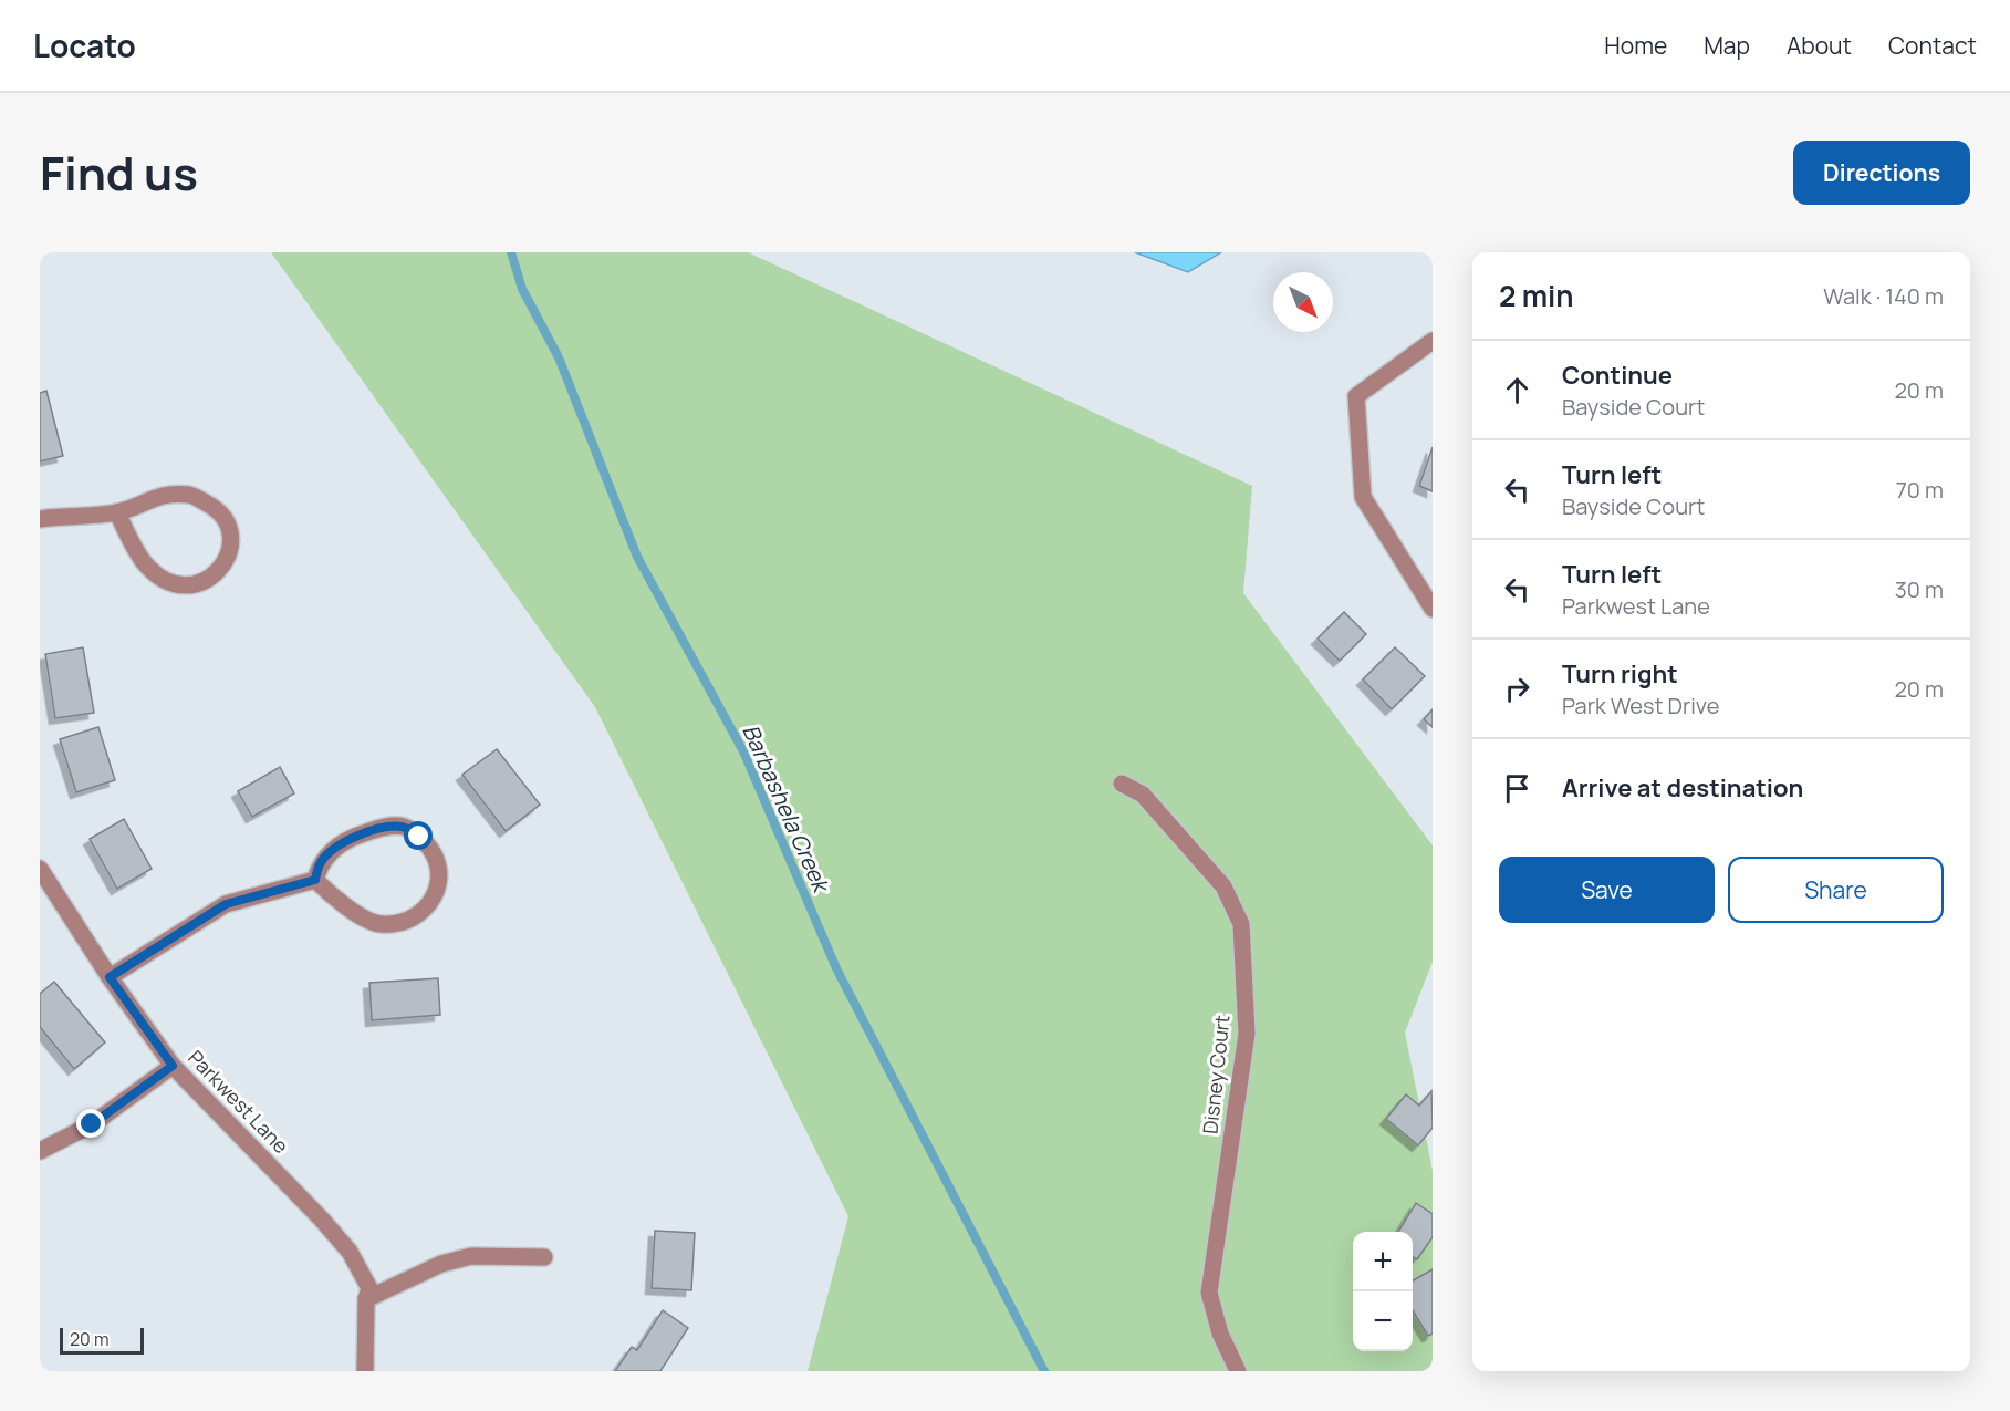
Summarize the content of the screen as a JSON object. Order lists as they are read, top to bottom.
{
  "streets": {
    "street": ["Disney Court", "Parkwest Lane"]
  },
  "water": ["Barbashela Creek"],
  "scale_bar": "20 m",
  "north": "bottom right",
  "page": {
    "header": "Locato",
    "nav": [
      "Home",
      "Map",
      "About",
      "Contact"
    ],
    "title": "Find us",
    "buttons": [
      "Directions",
      ["Save", "Share"]
    ],
    "heading": ["2 min", "Walk · 140 m"],
    "list": [
      ["Continue", "Bayside Court", "20 m"],
      ["Turn left", "Bayside Court", "70 m"],
      ["Turn left", "Parkwest Lane", "30 m"],
      ["Turn right", "Park West Drive", "20 m"],
      "Arrive at destination"
    ],
    "map_buttons": ["+", "−"],
    "scale": "20 m"
  }
}
